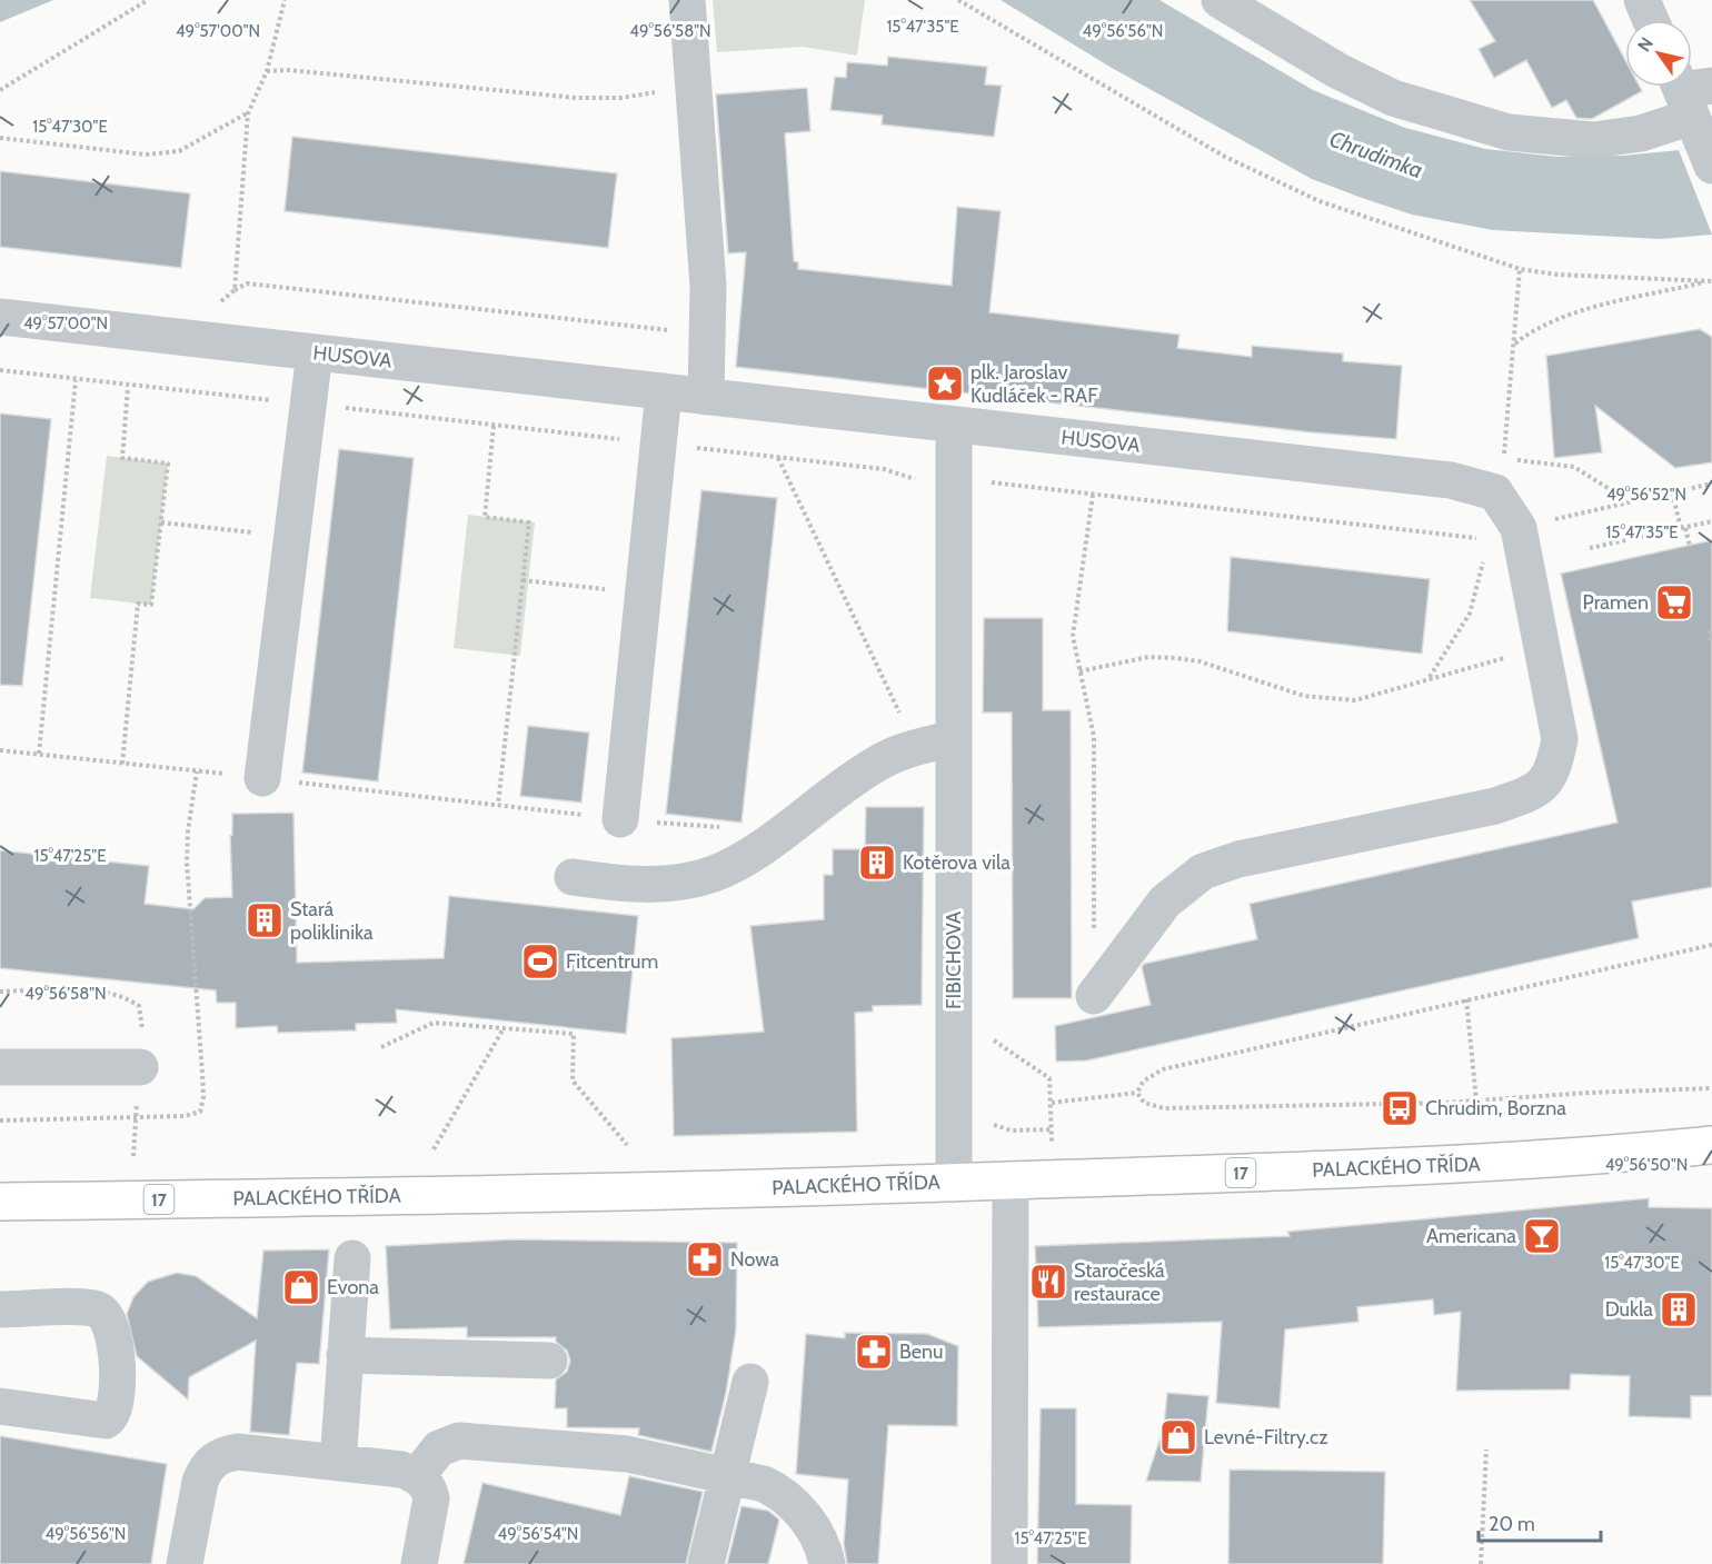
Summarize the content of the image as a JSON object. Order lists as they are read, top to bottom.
{
  "streets": {
    "main road": ["PALACKÉHO TŘÍDA", "17"],
    "street": ["HUSOVA", "FIBICHOVA"]
  },
  "crossings": [
    ["HUSOVA", "FIBICHOVA"],
    ["FIBICHOVA", "PALACKÉHO TŘÍDA"]
  ],
  "water": ["Chrudimka"],
  "places": {
    "place": ["plk. Jaroslav Kudláček - RAF"],
    "supermarket": ["Pramen"],
    "building": ["Kotěrova vila", "Stará poliklinika", "Dukla"],
    "sports": ["Fitcentrum"],
    "bus stop": ["Chrudim, Borzna"],
    "bar": ["Americana"],
    "pharmacy": ["Nowa", "Benu"],
    "restaurant": ["Staročeská restaurace"],
    "shop": ["Evona", "Levné-Filtry.cz"]
  },
  "scale_bar": "20 m",
  "north": "top left",
  "coordinates": [
    "15°47'35\"E",
    "49°57'00\"N",
    "49°56'58\"N",
    "49°56'56\"N",
    "15°47'30\"E",
    "49°56'52\"N",
    "15°47'25\"E",
    "49°56'50\"N",
    "49°56'54\"N"
  ]
}
